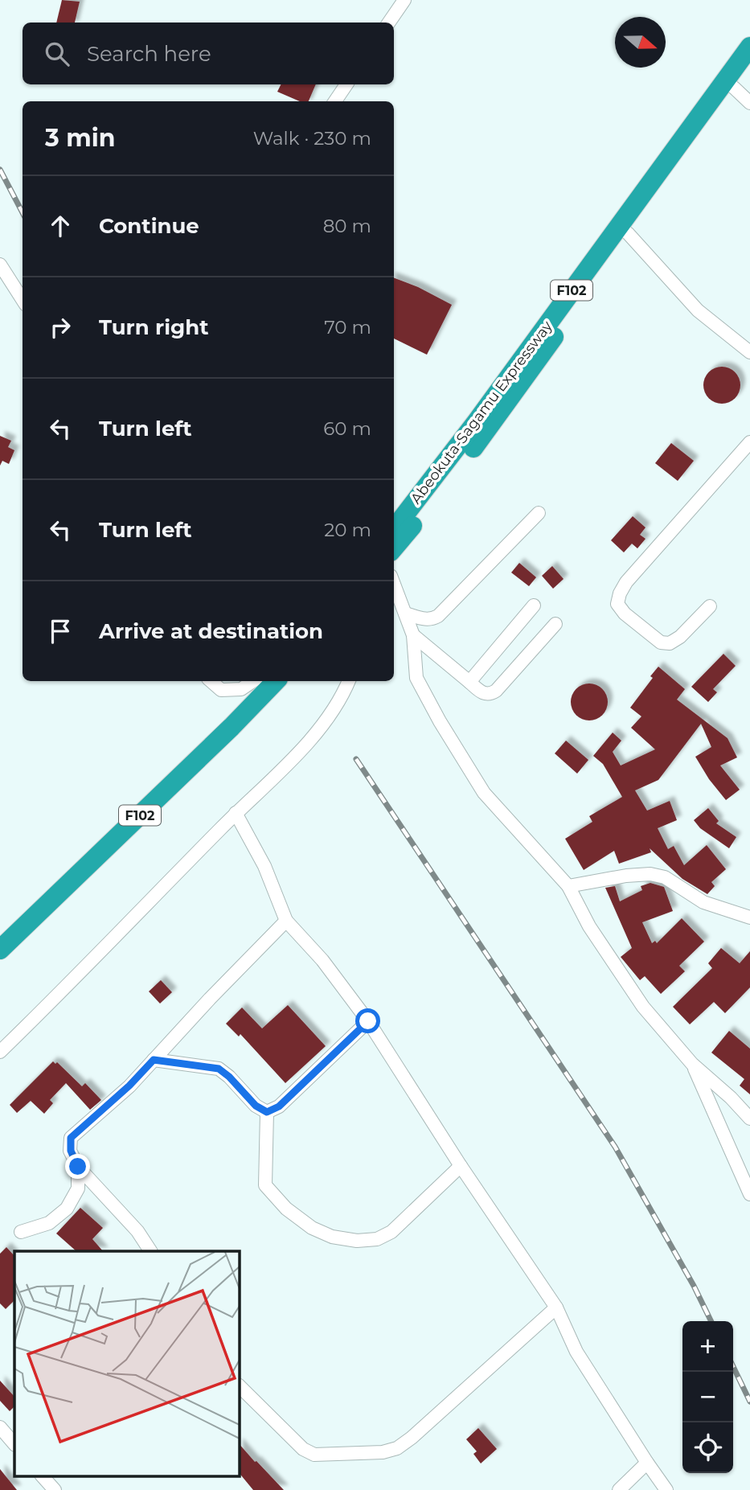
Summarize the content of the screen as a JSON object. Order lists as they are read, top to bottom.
{
  "streets": {
    "highway": ["F102", "Abeokuta-Sagamu Expressway"]
  },
  "north": "right",
  "page": {
    "search": "Search here",
    "heading": ["3 min", "Walk · 230 m"],
    "list": [
      ["Continue", "80 m"],
      ["Turn right", "70 m"],
      ["Turn left", "60 m"],
      ["Turn left", "20 m"],
      "Arrive at destination"
    ],
    "map_buttons": ["+", "−"]
  }
}
